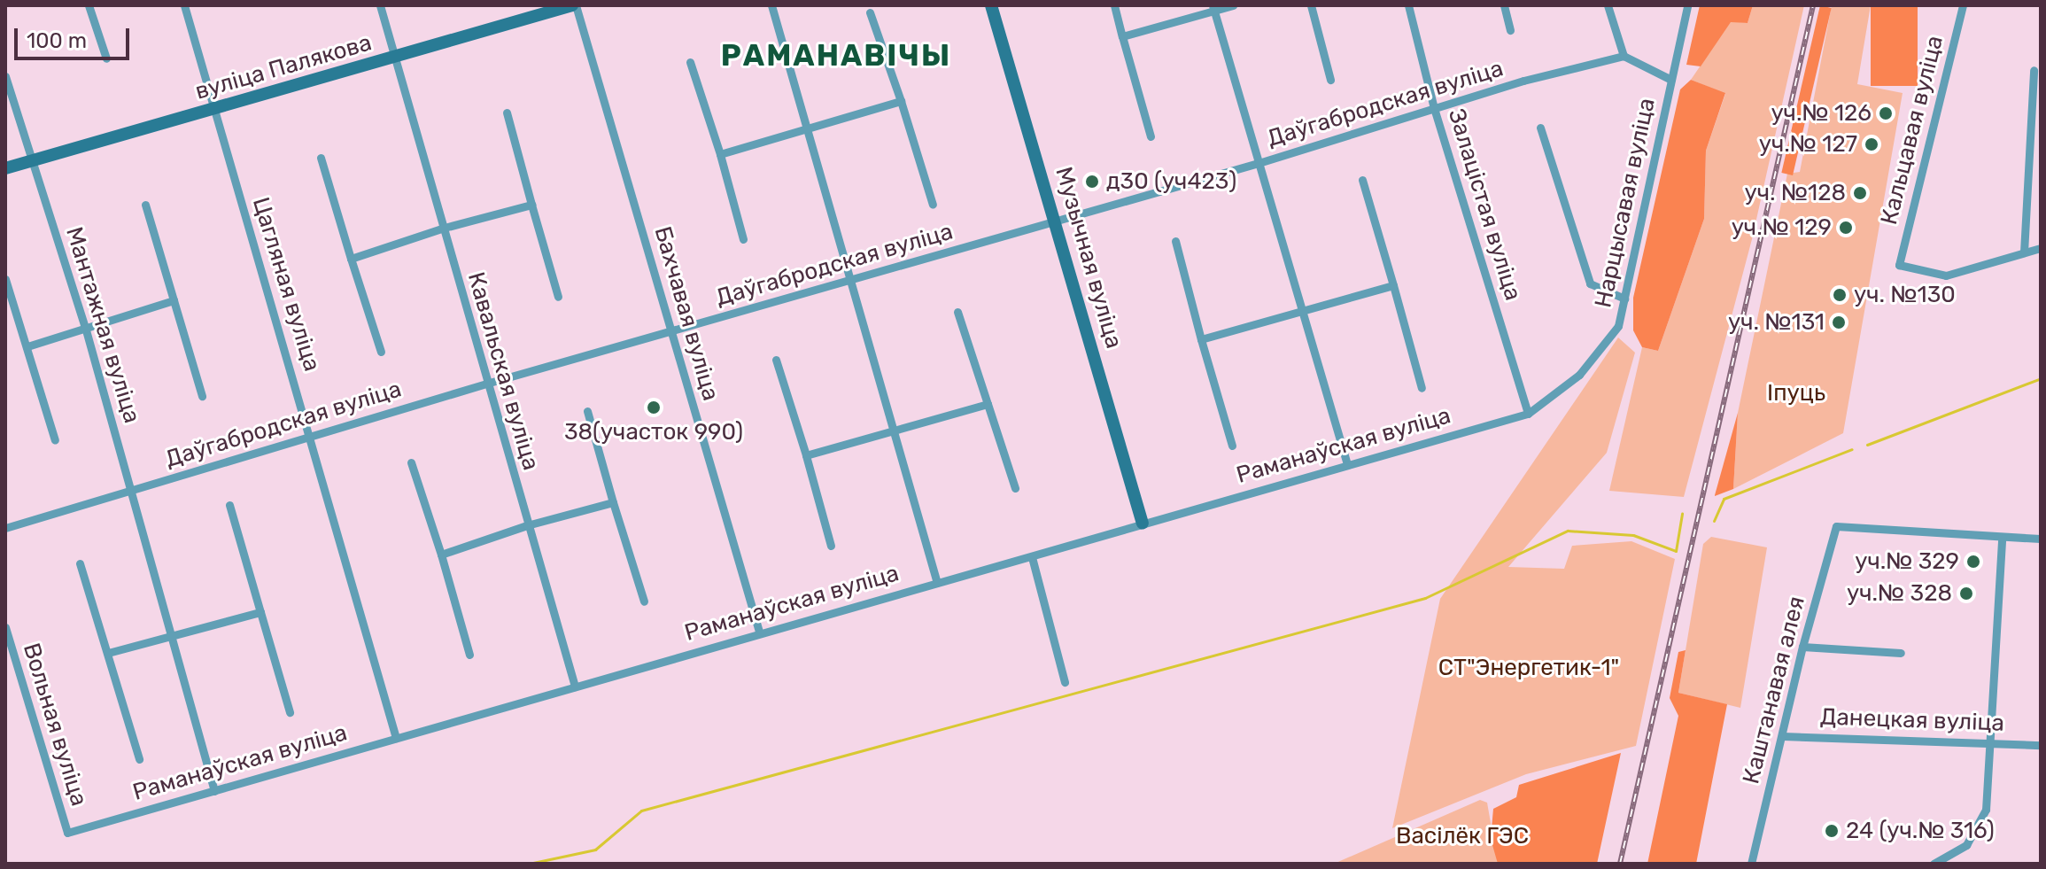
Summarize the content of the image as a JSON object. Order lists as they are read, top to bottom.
{
  "streets": {
    "street": [
      "вуліца Палякова",
      "Даўгабродская вуліца",
      "Кальцавая вуліца",
      "Нарцысавая вуліца",
      "Залацістая вуліца",
      "Музычная вуліца",
      "Цагляная вуліца",
      "Бахчавая вуліца",
      "Мантажная вуліца",
      "Кавальская вуліца",
      "Раманаўская вуліца",
      "Каштанавая алея",
      "Данецкая вуліца",
      "Вольная вуліца"
    ]
  },
  "crossings": [
    ["вуліца Палякова", "Цагляная вуліца"],
    ["вуліца Палякова", "Бахчавая вуліца"],
    ["вуліца Палякова", "Мантажная вуліца"],
    ["вуліца Палякова", "Кавальская вуліца"],
    ["Даўгабродская вуліца", "Залацістая вуліца"],
    ["Даўгабродская вуліца", "Музычная вуліца"],
    ["Даўгабродская вуліца", "Цагляная вуліца"],
    ["Даўгабродская вуліца", "Бахчавая вуліца"],
    ["Даўгабродская вуліца", "Мантажная вуліца"],
    ["Даўгабродская вуліца", "Кавальская вуліца"],
    ["Нарцысавая вуліца", "Залацістая вуліца"],
    ["Нарцысавая вуліца", "Раманаўская вуліца"],
    ["Залацістая вуліца", "Раманаўская вуліца"],
    ["Музычная вуліца", "Раманаўская вуліца"],
    ["Цагляная вуліца", "Раманаўская вуліца"],
    ["Бахчавая вуліца", "Раманаўская вуліца"],
    ["Мантажная вуліца", "Раманаўская вуліца"],
    ["Кавальская вуліца", "Раманаўская вуліца"],
    ["Раманаўская вуліца", "Вольная вуліца"],
    ["Каштанавая алея", "Данецкая вуліца"]
  ],
  "districts": ["РАМАНАВІЧЫ"],
  "parks": ["Іпуць", "СТ\"Энергетик-1\"", "Васілёк ГЭС"],
  "places": [
    "уч.№ 126",
    "уч.№ 127",
    "д30 (уч423)",
    "уч. №128",
    "уч.№ 129",
    "уч. №130",
    "уч. №131",
    "38(участок 990)",
    "уч.№ 329",
    "уч.№ 328",
    "24 (уч.№ 316)"
  ],
  "scale_bar": "100 m"
}
